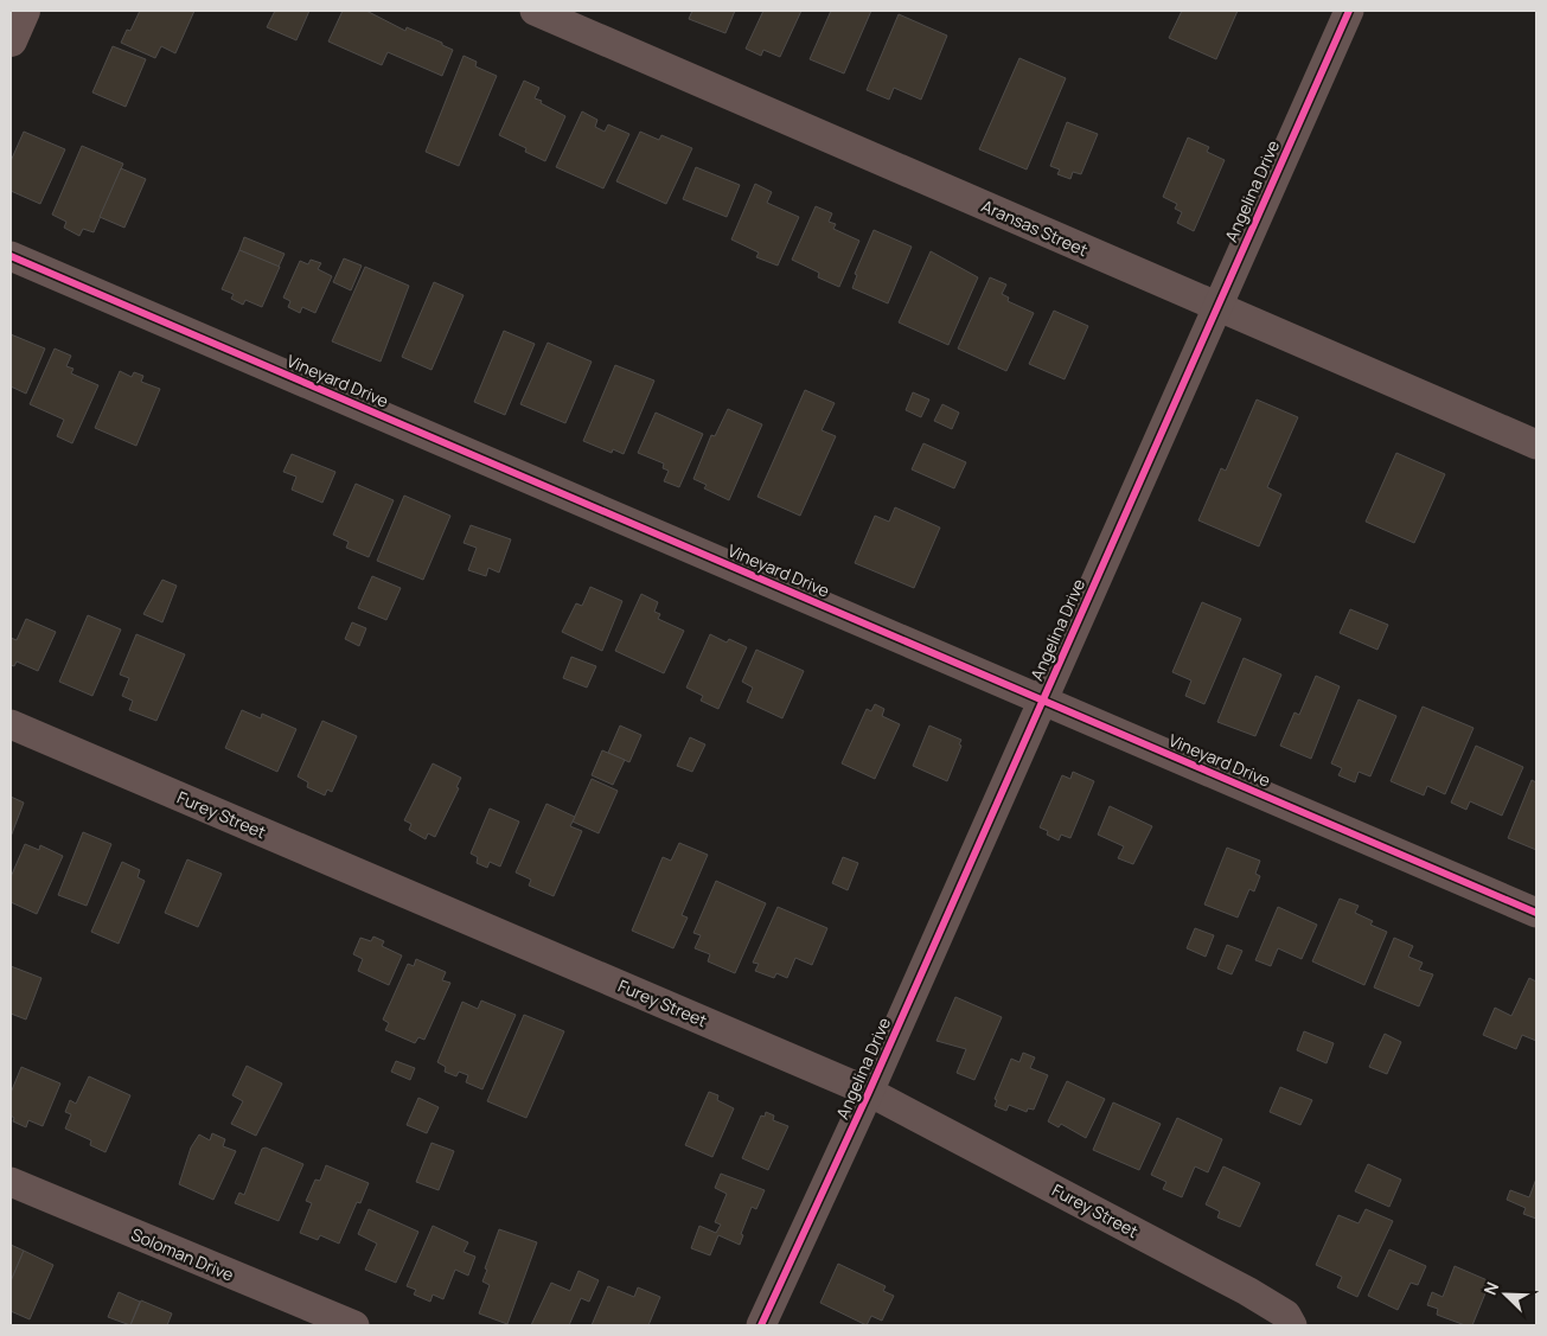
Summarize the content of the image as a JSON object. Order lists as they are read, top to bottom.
{
  "streets": {
    "street": [
      "Angelina Drive",
      "Aransas Street",
      "Vineyard Drive",
      "Furey Street",
      "Soloman Drive"
    ]
  },
  "crossings": [
    ["Angelina Drive", "Aransas Street"],
    ["Angelina Drive", "Vineyard Drive"],
    ["Angelina Drive", "Furey Street"]
  ],
  "north": "top left"
}
